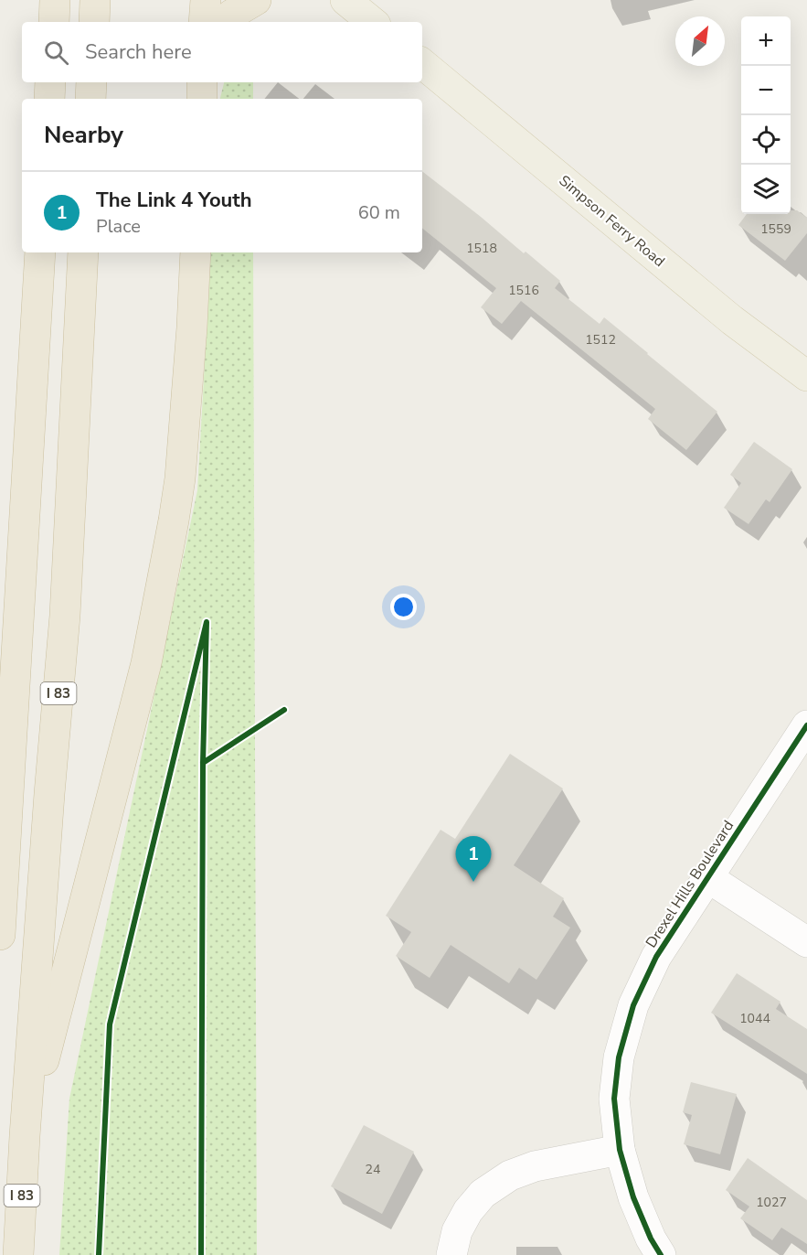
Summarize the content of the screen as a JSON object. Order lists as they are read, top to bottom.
{
  "streets": {
    "highway": ["I 83"],
    "main road": ["Simpson Ferry Road"],
    "street": ["Drexel Hills Boulevard"]
  },
  "house_numbers": [
    "1559",
    "1518",
    "1516",
    "1512",
    "1044",
    "24",
    "1027"
  ],
  "north": "top right",
  "page": {
    "map_buttons": ["+", "−"],
    "search": "Search here",
    "heading": "Nearby",
    "list": [
      {
        "mark": "1",
        "name": "The Link 4 Youth",
        "note": "Place",
        "value": "60 m"
      }
    ],
    "pins": "1"
  }
}
